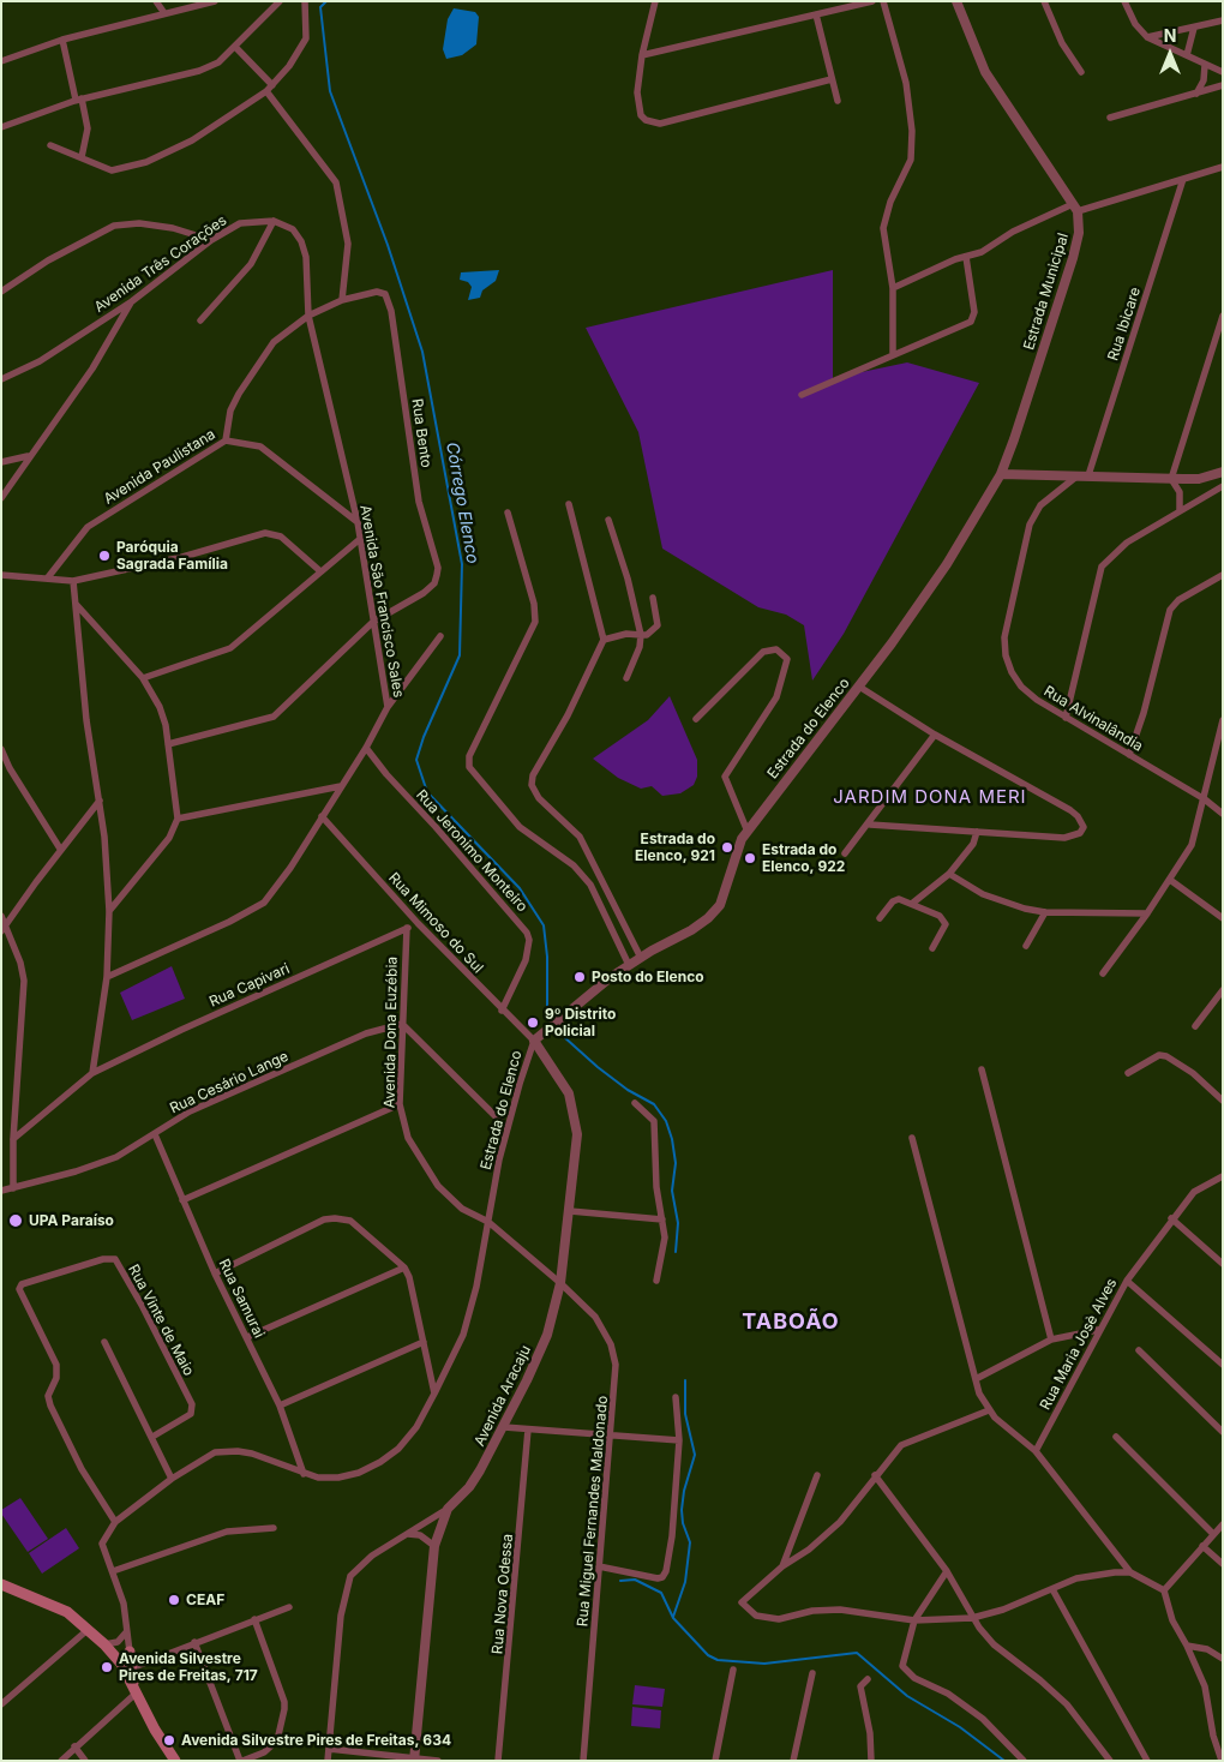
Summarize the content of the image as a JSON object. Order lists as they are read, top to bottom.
{
  "streets": {
    "street": [
      "Avenida Três Corações",
      "Estrada Municipal",
      "Rua Ibicare",
      "Rua Bento",
      "Avenida Paulistana",
      "Avenida São Francisco Sales",
      "Rua Alvinalândia",
      "Estrada do Elenco",
      "Rua Jeronimo Monteiro",
      "Rua Mimoso do Sul",
      "Rua Capivari",
      "Avenida Dona Euzébia",
      "Rua Cesário Lange",
      "Rua Samurai",
      "Rua Vinte de Maio",
      "Rua Maria Josè Alves",
      "Avenida Aracaju",
      "Rua Miguel Fernandes Maldonado",
      "Rua Nova Odessa"
    ]
  },
  "crossings": [
    ["Estrada Municipal", "Estrada do Elenco"],
    ["Rua Bento", "Avenida Paulistana"],
    ["Rua Bento", "Avenida São Francisco Sales"],
    ["Avenida Paulistana", "Avenida São Francisco Sales"],
    ["Avenida São Francisco Sales", "Rua Jeronimo Monteiro"],
    ["Avenida São Francisco Sales", "Rua Mimoso do Sul"],
    ["Estrada do Elenco", "Rua Mimoso do Sul"],
    ["Estrada do Elenco", "Avenida Dona Euzébia"],
    ["Estrada do Elenco", "Rua Samurai"],
    ["Estrada do Elenco", "Rua Vinte de Maio"],
    ["Estrada do Elenco", "Avenida Aracaju"],
    ["Rua Jeronimo Monteiro", "Rua Mimoso do Sul"],
    ["Rua Mimoso do Sul", "Rua Capivari"],
    ["Rua Mimoso do Sul", "Avenida Aracaju"],
    ["Rua Capivari", "Avenida Dona Euzébia"],
    ["Avenida Dona Euzébia", "Rua Cesário Lange"],
    ["Avenida Dona Euzébia", "Avenida Aracaju"],
    ["Avenida Dona Euzébia", "Rua Miguel Fernandes Maldonado"],
    ["Rua Cesário Lange", "Rua Samurai"],
    ["Avenida Aracaju", "Rua Miguel Fernandes Maldonado"]
  ],
  "districts": ["JARDIM DONA MERI", "TABOÃO"],
  "water": ["Córrego Elenco"],
  "places": [
    "Paróquia Sagrada Família",
    "Estrada do Elenco, 921",
    "Estrada do Elenco, 922",
    "Posto do Elenco",
    "9º Distrito Policial",
    "UPA Paraíso",
    "CEAF",
    "Avenida Silvestre Pires de Freitas, 717",
    "Avenida Silvestre Pires de Freitas, 634"
  ],
  "north": "top"
}
